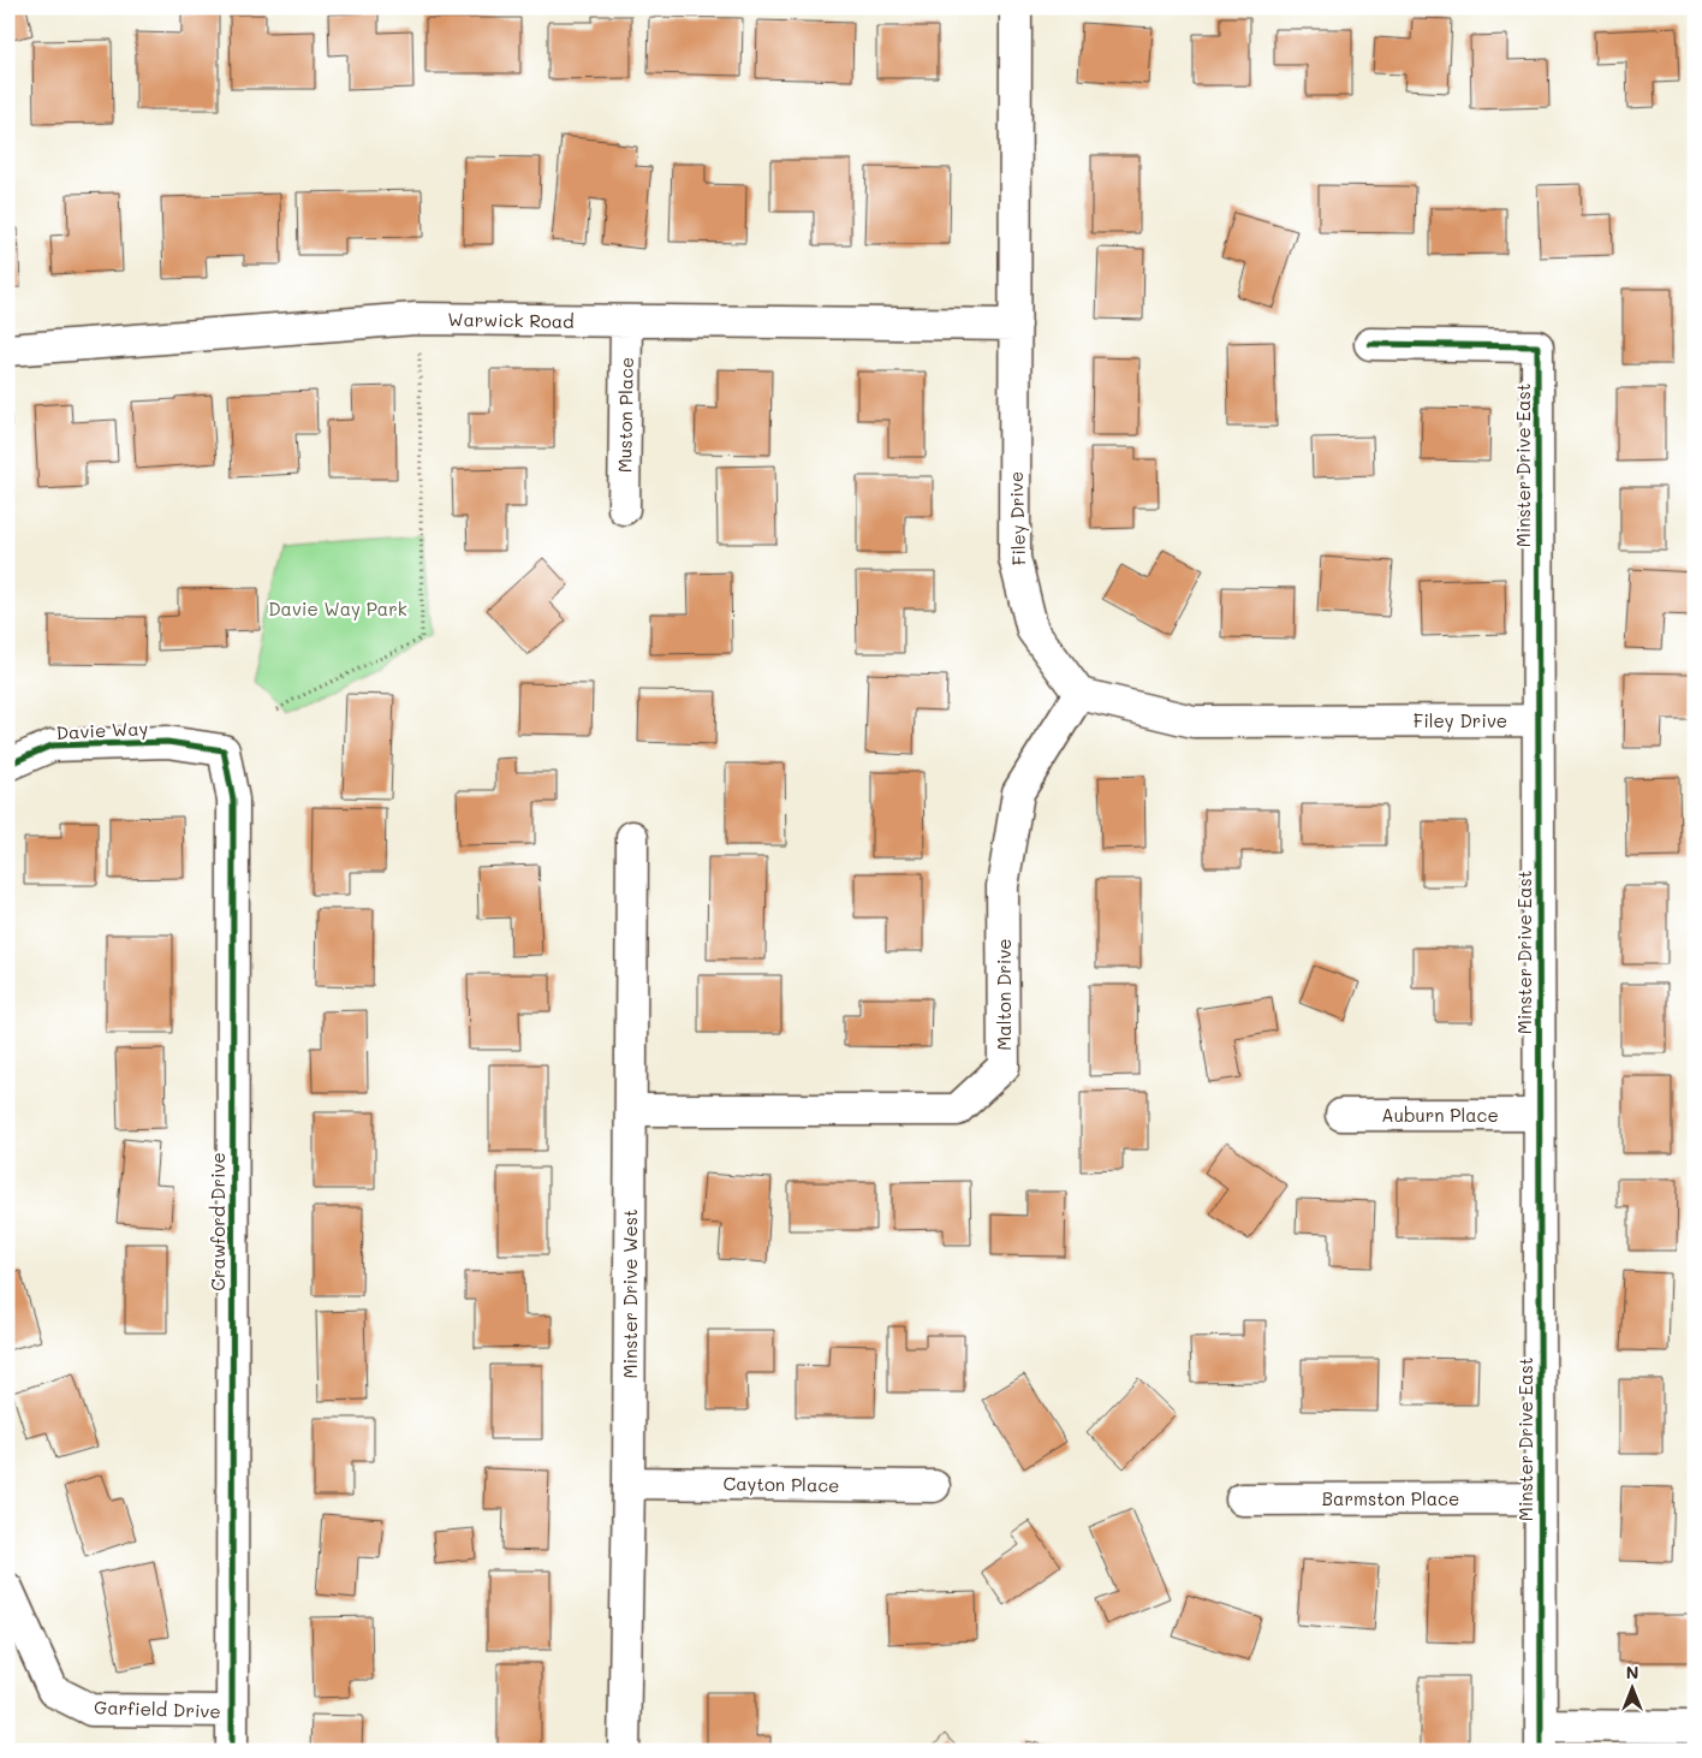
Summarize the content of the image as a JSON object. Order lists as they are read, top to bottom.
{
  "streets": {
    "street": [
      "Warwick Road",
      "Muston Place",
      "Minster Drive East",
      "Filey Drive",
      "Davie Way",
      "Malton Drive",
      "Auburn Place",
      "Crawford Drive",
      "Minster Drive West",
      "Cayton Place",
      "Barmston Place",
      "Garfield Drive"
    ]
  },
  "crossings": [
    ["Warwick Road", "Muston Place"],
    ["Warwick Road", "Filey Drive"],
    ["Minster Drive East", "Filey Drive"],
    ["Minster Drive East", "Auburn Place"],
    ["Minster Drive East", "Barmston Place"],
    ["Filey Drive", "Malton Drive"],
    ["Davie Way", "Crawford Drive"],
    ["Malton Drive", "Minster Drive West"],
    ["Crawford Drive", "Garfield Drive"],
    ["Minster Drive West", "Cayton Place"]
  ],
  "parks": ["Davie Way Park"],
  "north": "top"
}
